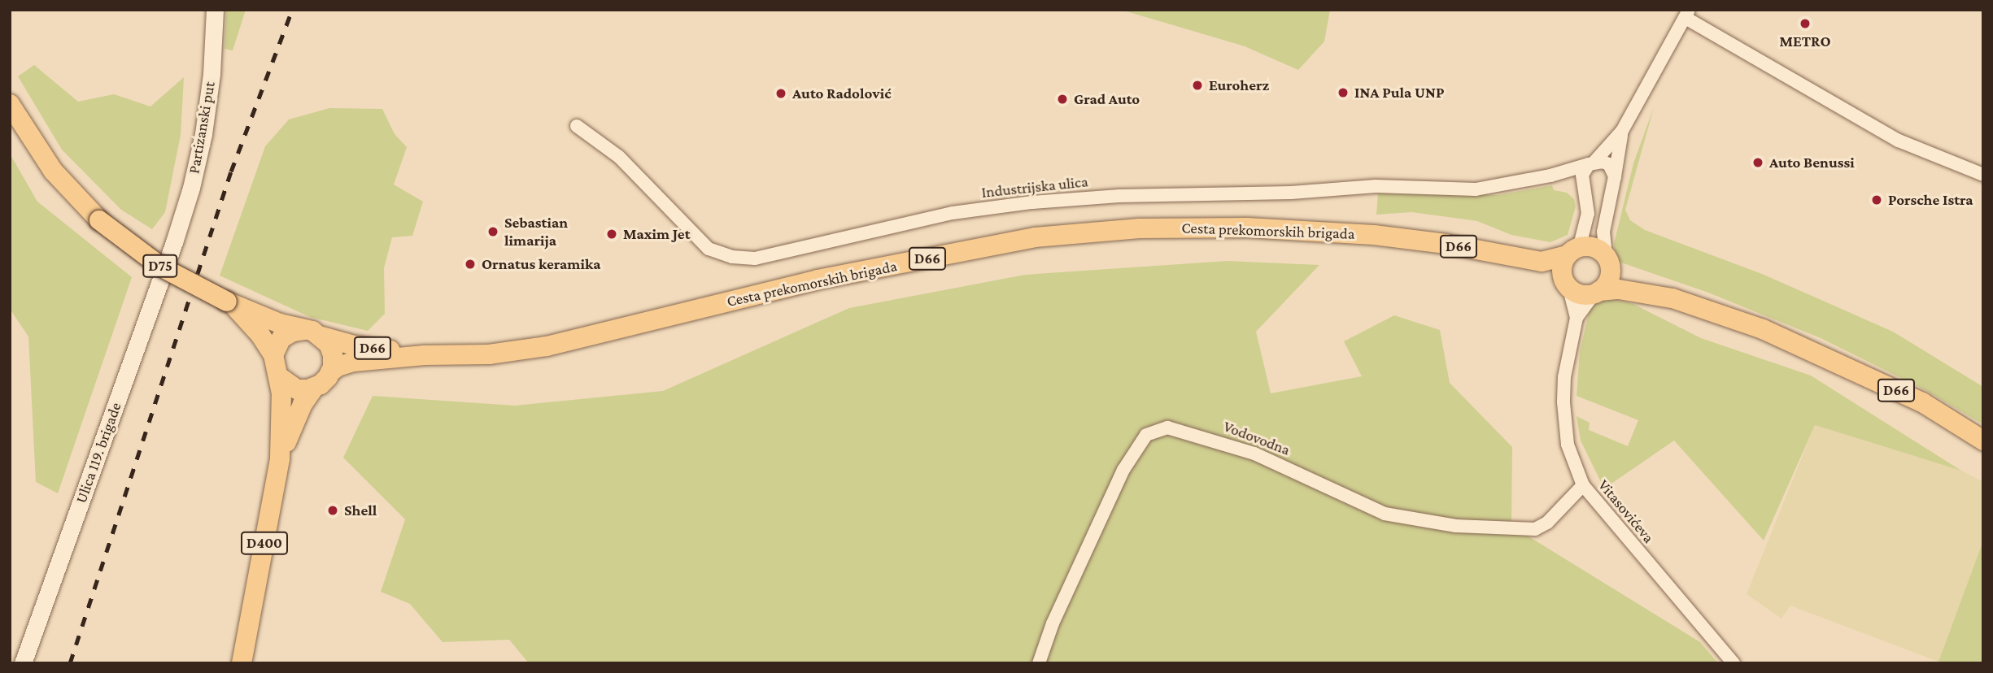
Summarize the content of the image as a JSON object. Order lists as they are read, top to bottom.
{
  "streets": {
    "main road": [
      "Partizanski put",
      "Cesta prekomorskih brigada",
      "D66",
      "D75",
      "Ulica 119. brigade",
      "D400"
    ],
    "street": ["Industrijska ulica", "Vodovodna", "Vitasovićeva"]
  },
  "crossings": [
    ["Partizanski put", "Ulica 119. brigade"],
    ["Cesta prekomorskih brigada", "D66"],
    ["Cesta prekomorskih brigada", "D75"],
    ["Cesta prekomorskih brigada", "Vitasovićeva"],
    ["Cesta prekomorskih brigada", "D400"],
    ["D66", "D75"],
    ["D66", "Vitasovićeva"],
    ["D66", "D400"],
    ["D75", "D400"],
    ["Vodovodna", "Vitasovićeva"]
  ],
  "places": [
    "METRO",
    "Euroherz",
    "INA Pula UNP",
    "Auto Radolović",
    "Grad Auto",
    "Auto Benussi",
    "Porsche Istra",
    "Sebastian limarija",
    "Maxim Jet",
    "Ornatus keramika",
    "Shell"
  ]
}
